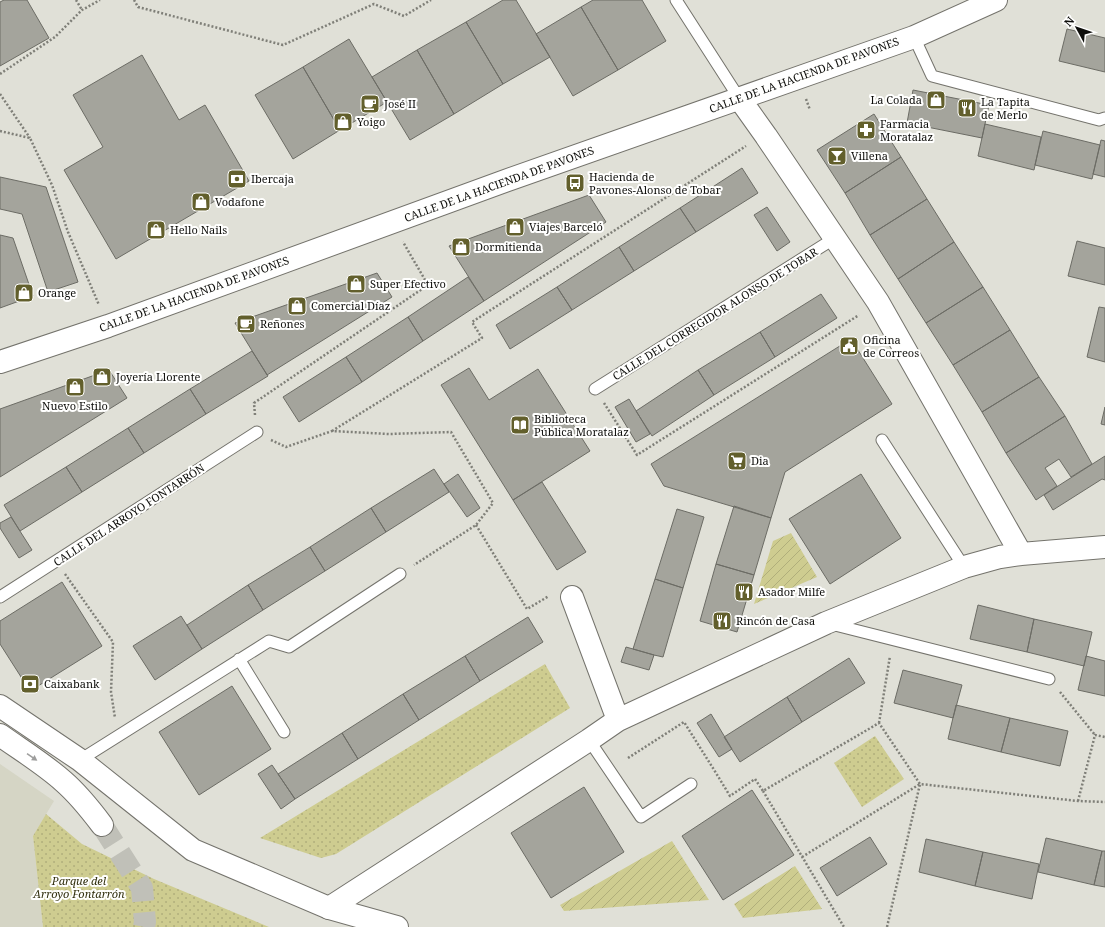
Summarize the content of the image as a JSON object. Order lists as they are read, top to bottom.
{
  "streets": {
    "main road": ["CALLE DE LA HACIENDA DE PAVONES"],
    "lane": ["CALLE DEL CORREGIDOR ALONSO DE TOBAR", "CALLE DEL ARROYO FONTARRÓN"]
  },
  "parks": ["Parque del Arroyo Fontarrón"],
  "places": {
    "shop": [
      "La Colada",
      "Yoigo",
      "Vodafone",
      "Viajes Barceló",
      "Hello Nails",
      "Dormitienda",
      "Super Efectivo",
      "Orange",
      "Comercial Díaz",
      "Joyería Llorente",
      "Nuevo Estilo"
    ],
    "cafe": ["José II", "Reñones"],
    "restaurant": ["La Tapita de Merlo", "Asador Milfe", "Rincón de Casa"],
    "pharmacy": ["Farmacia Moratalaz"],
    "bar": ["Villena"],
    "bank": ["Ibercaja", "Caixabank"],
    "bus stop": ["Hacienda de Pavones-Alonso de Tobar"],
    "public building": ["Oficina de Correos"],
    "library": ["Biblioteca Pública Moratalaz"],
    "supermarket": ["Dia"]
  },
  "north": "top left"
}
